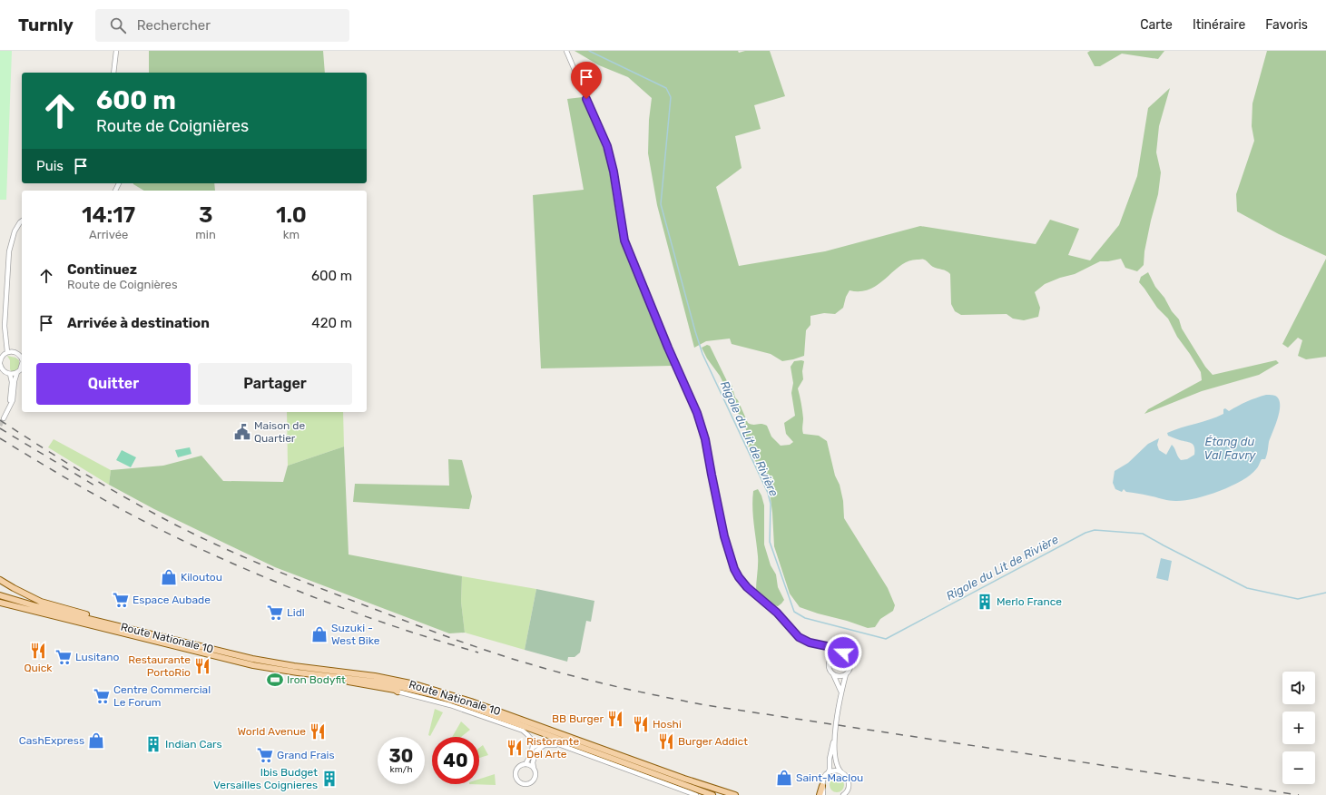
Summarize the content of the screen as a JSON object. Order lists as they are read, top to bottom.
{
  "streets": {
    "main road": ["Route Nationale 10"]
  },
  "water": ["Rigole du Lit de Rivière", "Étang du Val Favry"],
  "places": {
    "public building": ["Maison de Quartier"],
    "shop": [
      "Kiloutou",
      "Suzuki - West Bike",
      "CashExpress",
      "Saint-Maclou"
    ],
    "supermarket": [
      "Espace Aubade",
      "Lidl",
      "Lusitano",
      "Centre Commercial Le Forum",
      "Grand Frais"
    ],
    "building": ["Merlo France", "Indian Cars", "Ibis Budget Versailles Coignieres"],
    "restaurant": [
      "Quick",
      "Restaurante PortoRio",
      "BB Burger",
      "Hoshi",
      "World Avenue",
      "Burger Addict",
      "Ristorante Del Arte"
    ],
    "sports": ["Iron Bodyfit"]
  },
  "page": {
    "header": "Turnly",
    "search": "Rechercher",
    "nav": ["Carte", "Itinéraire", "Favoris"],
    "turn": ["600 m", "Route de Coignières"],
    "then": "Puis",
    "eta": [
      "14:17",
      "Arrivée",
      "3",
      "min",
      "1.0",
      "km"
    ],
    "list": [
      {
        "name": "Continuez",
        "note": "Route de Coignières",
        "value": "600 m"
      },
      {
        "name": "Arrivée à destination",
        "value": "420 m"
      }
    ],
    "buttons": ["Quitter", "Partager"],
    "map_buttons": ["+", "−"],
    "speed": "30 km/h",
    "limit": "40"
  }
}
